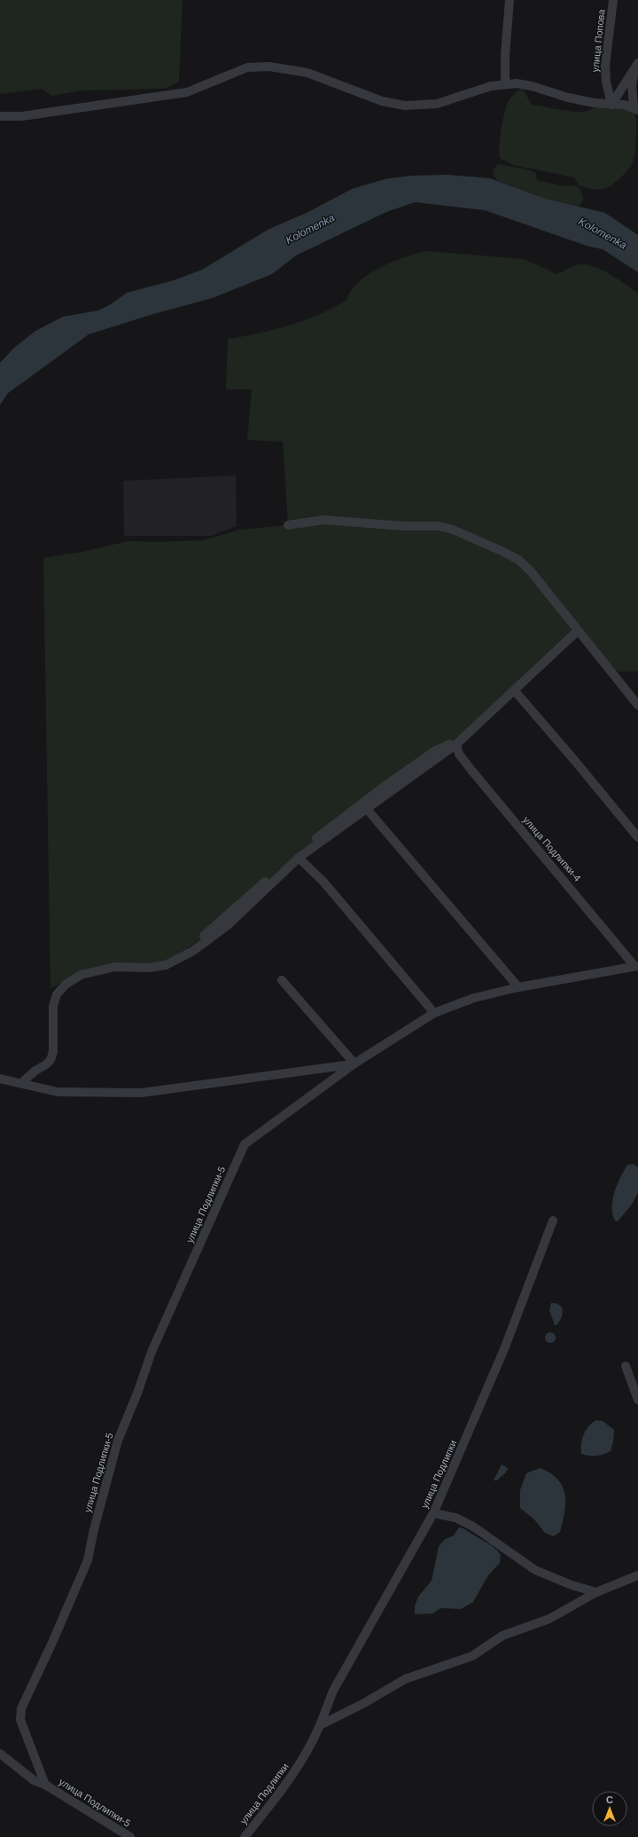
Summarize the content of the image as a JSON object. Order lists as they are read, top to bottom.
{
  "streets": {
    "street": [
      "улица Попова",
      "улица Подлипки-4",
      "улица Подлипки-5",
      "улица Подлипки"
    ]
  },
  "crossings": [
    ["улица Подлипки-4", "улица Подлипки-5"]
  ],
  "water": ["Kolomenka"],
  "north": "top"
}
